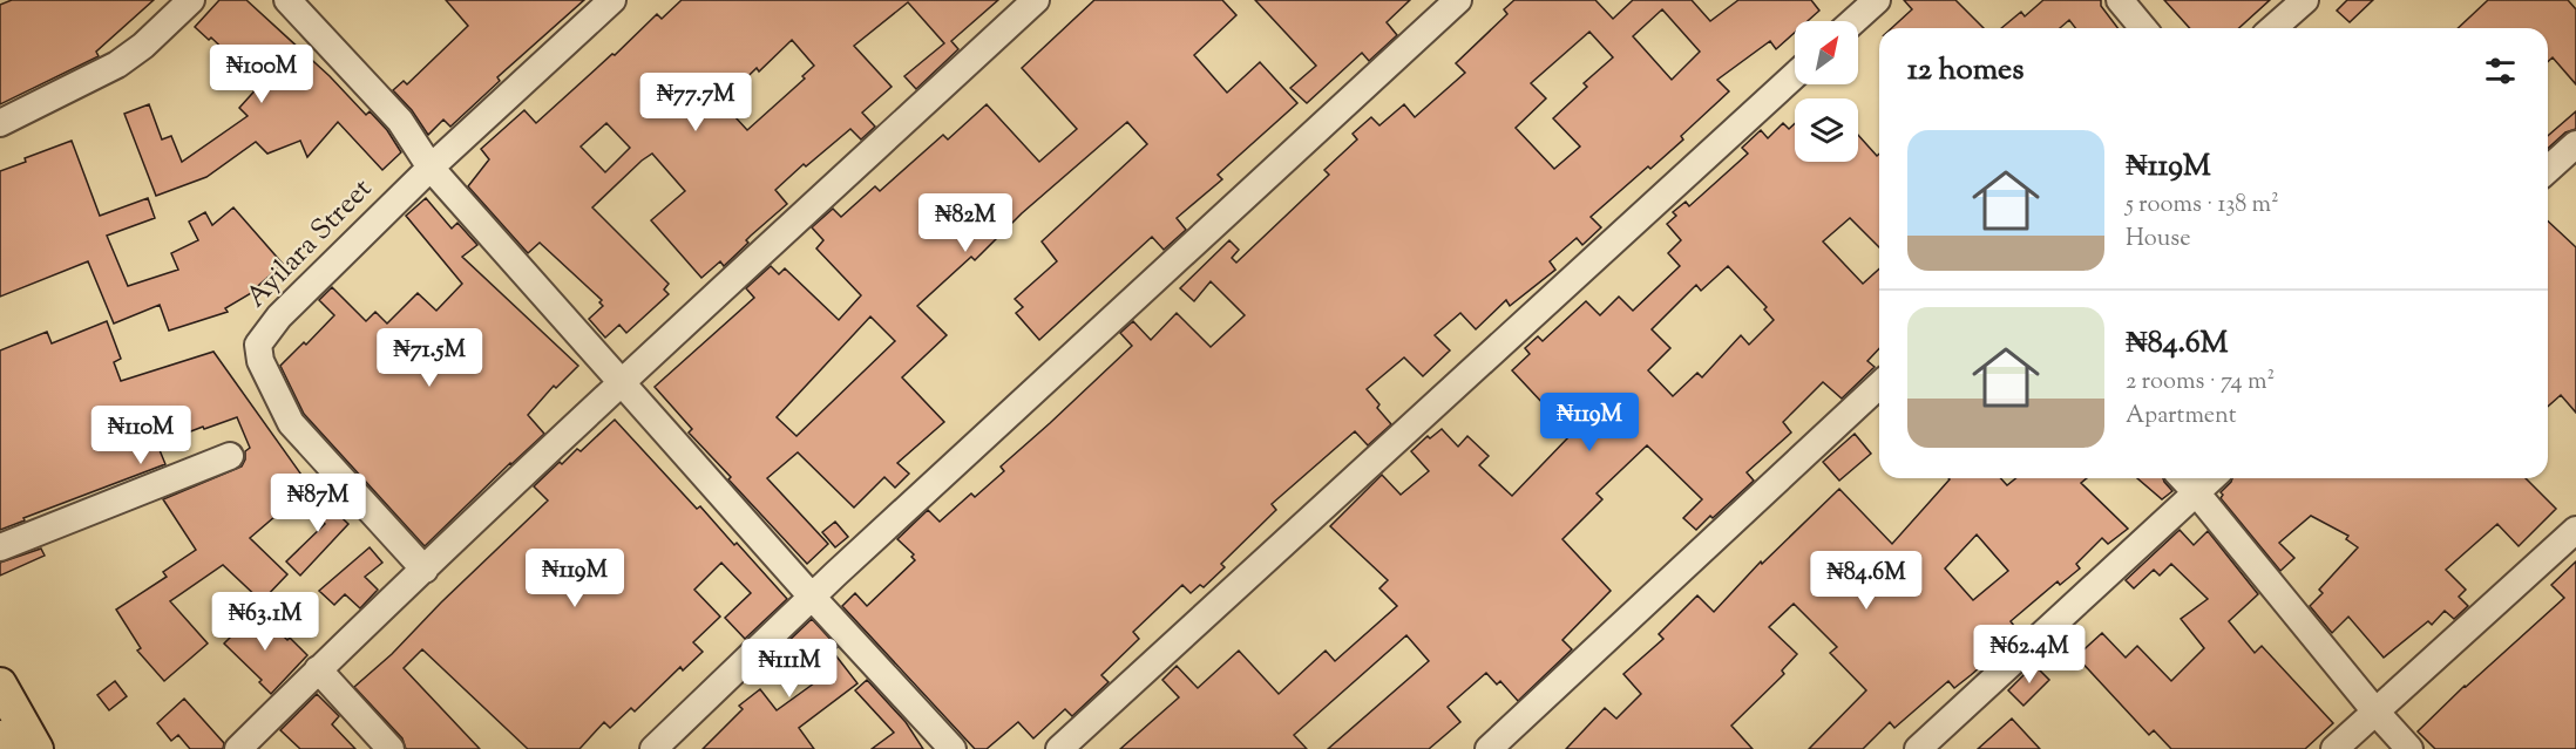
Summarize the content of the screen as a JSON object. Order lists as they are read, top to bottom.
{
  "streets": {
    "street": ["Ayilara Street"]
  },
  "north": "top right",
  "page": {
    "heading": "12 homes",
    "price": [
      "₦100M",
      "₦77.7M",
      "₦82M",
      "₦71.5M",
      "₦119M",
      "₦110M",
      "₦87M",
      "₦119M",
      "₦84.6M",
      "₦63.1M",
      "₦62.4M",
      "₦111M"
    ],
    "list": [
      {
        "name": "₦119M",
        "note": "5 rooms · 138 m² · House"
      },
      {
        "name": "₦84.6M",
        "note": "2 rooms · 74 m² · Apartment"
      }
    ]
  }
}
